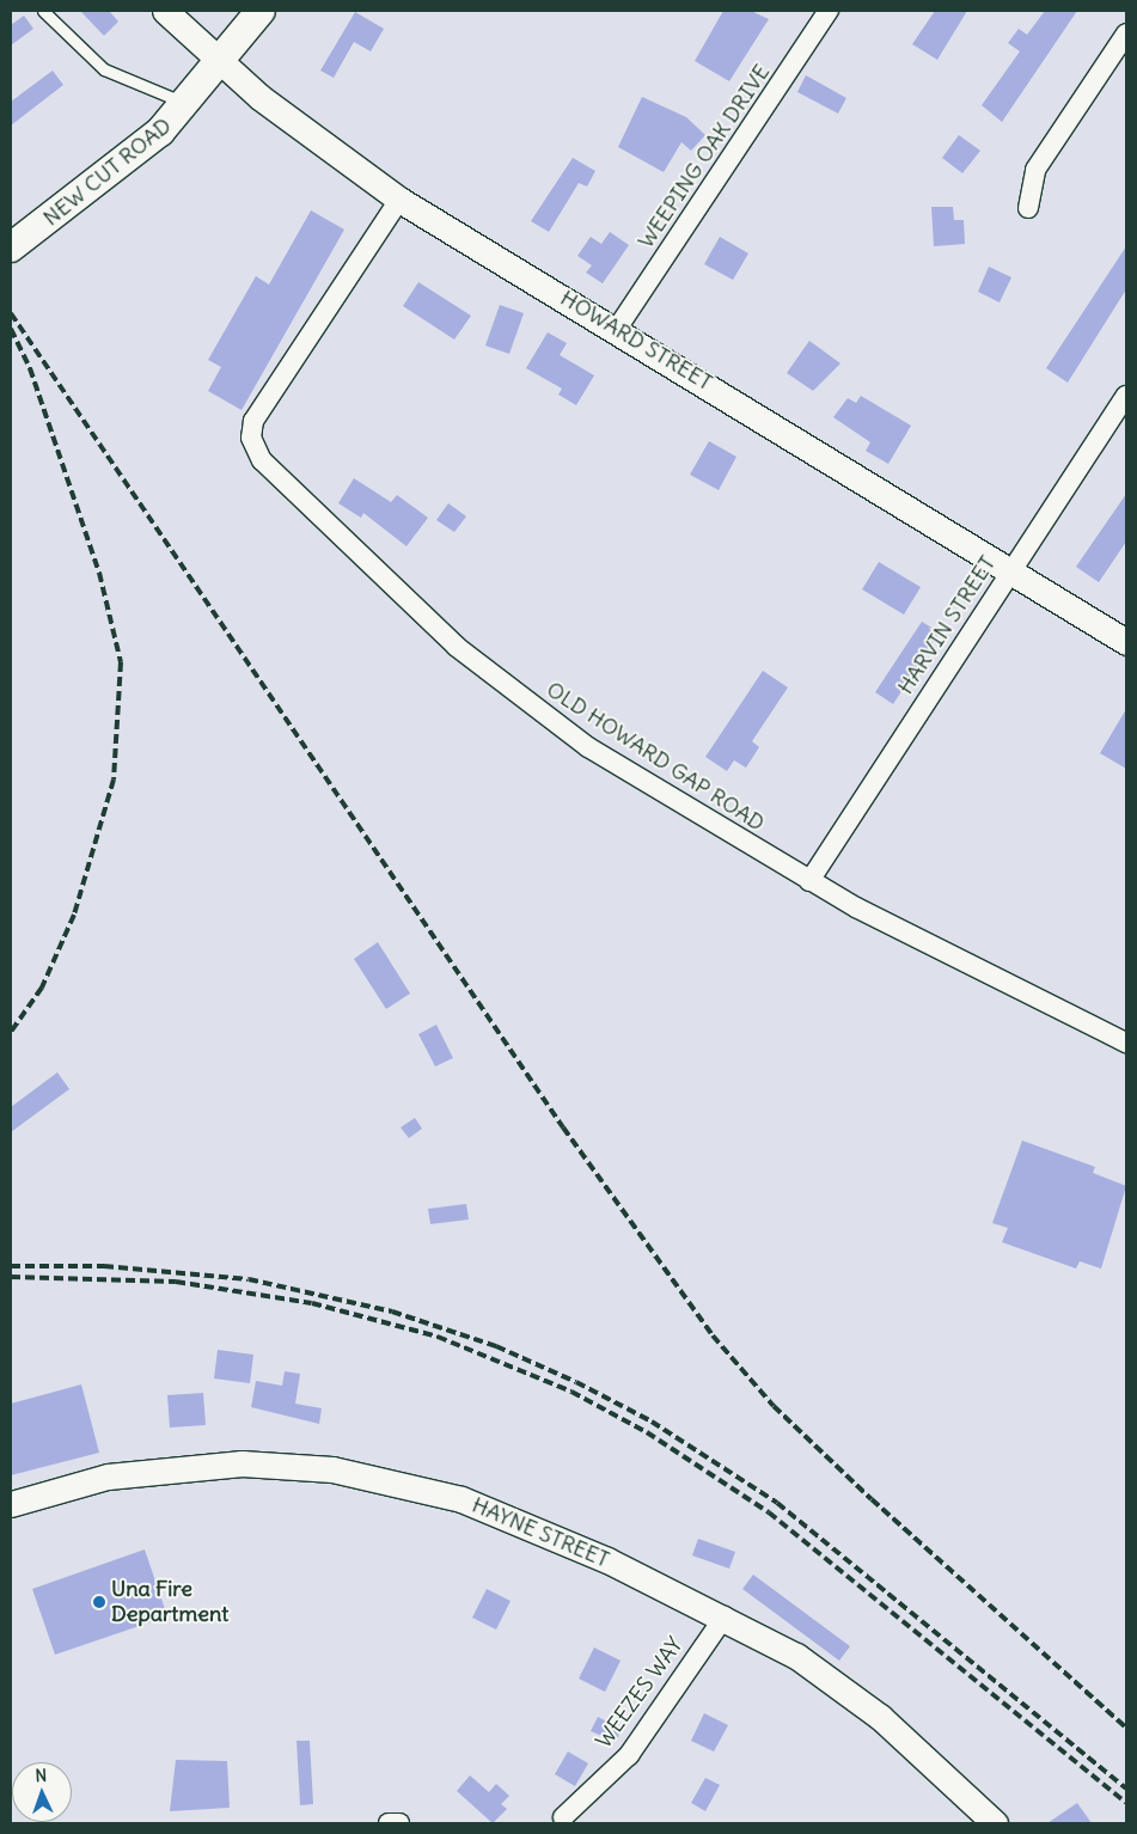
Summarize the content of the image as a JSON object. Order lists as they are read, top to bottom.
{
  "streets": {
    "main road": ["NEW CUT ROAD"],
    "street": [
      "WEEPING OAK DRIVE",
      "HOWARD STREET",
      "HARVIN STREET",
      "OLD HOWARD GAP ROAD",
      "HAYNE STREET",
      "WEEZES WAY"
    ]
  },
  "crossings": [
    ["WEEPING OAK DRIVE", "HOWARD STREET"],
    ["NEW CUT ROAD", "HOWARD STREET"],
    ["HOWARD STREET", "HARVIN STREET"],
    ["HOWARD STREET", "OLD HOWARD GAP ROAD"],
    ["HARVIN STREET", "OLD HOWARD GAP ROAD"],
    ["HAYNE STREET", "WEEZES WAY"]
  ],
  "places": ["Una Fire Department"],
  "north": "top"
}
